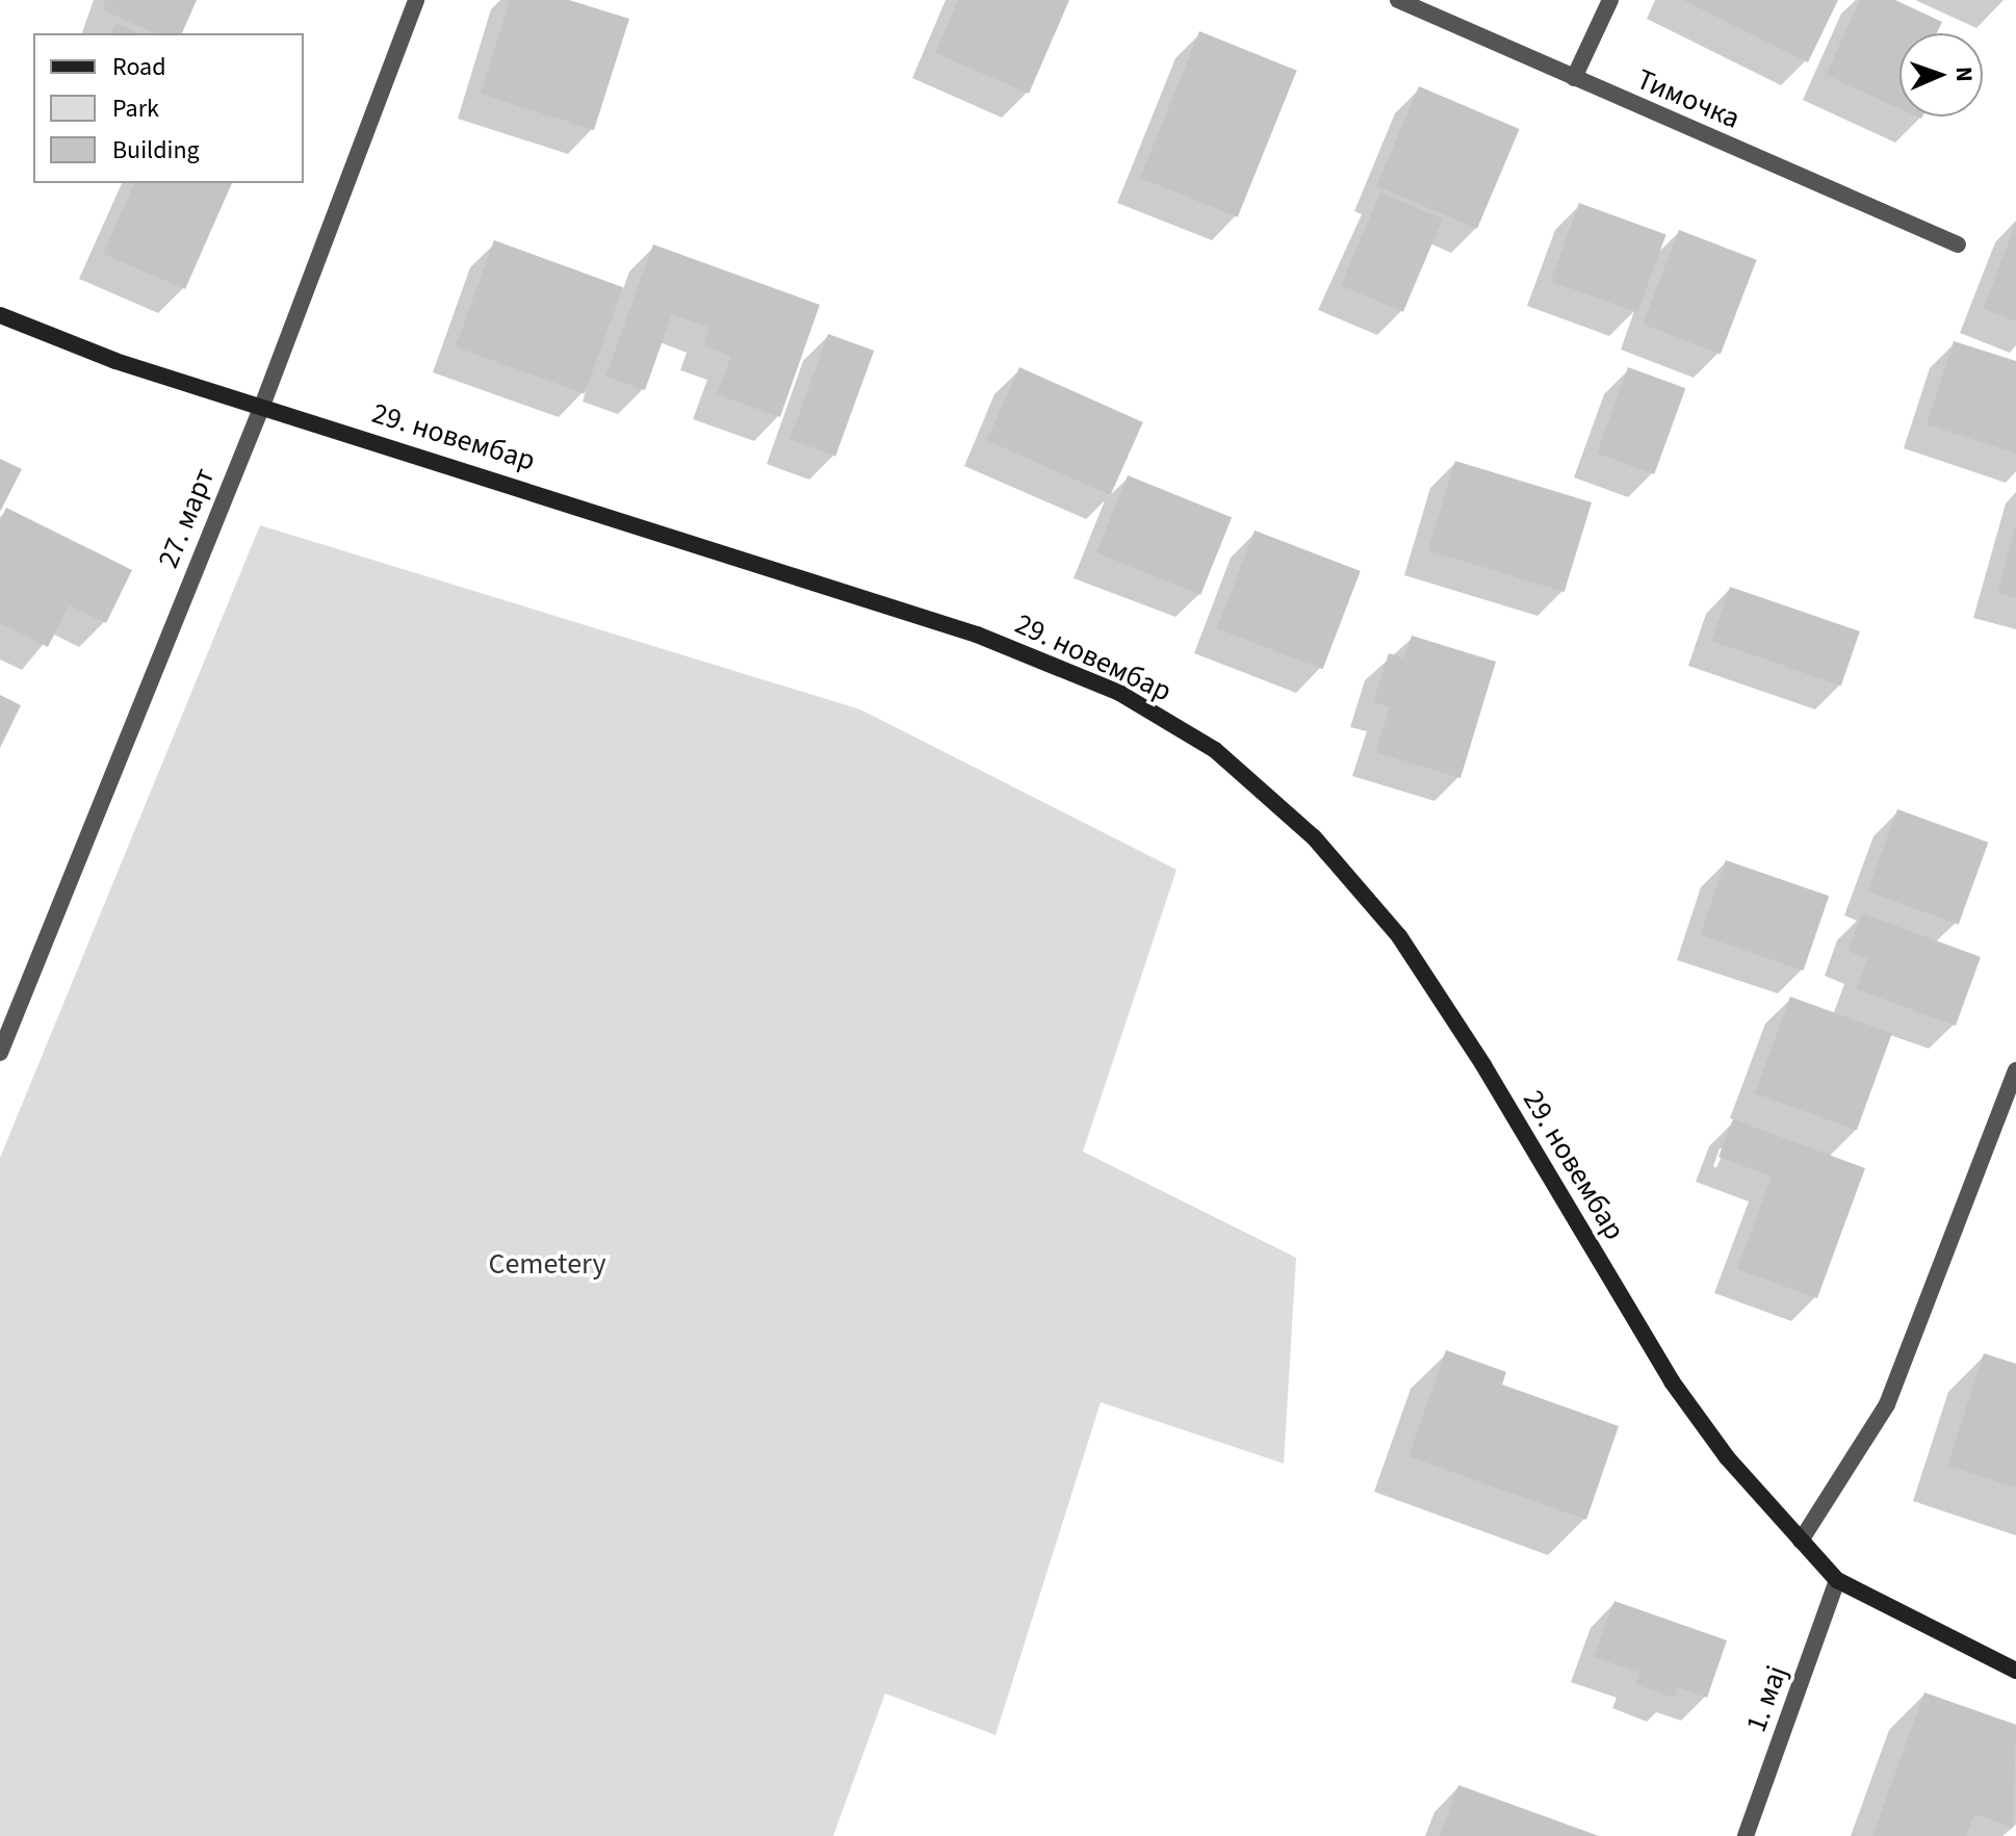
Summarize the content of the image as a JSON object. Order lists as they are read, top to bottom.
{
  "streets": {
    "main road": ["29. новембар"],
    "street": ["Тимочка", "27. март", "1. мај"]
  },
  "crossings": [
    ["29. новембар", "27. март"],
    ["29. новембар", "1. мај"]
  ],
  "parks": ["Cemetery"],
  "legend": ["Road", "Park", "Building"],
  "north": "right"
}
